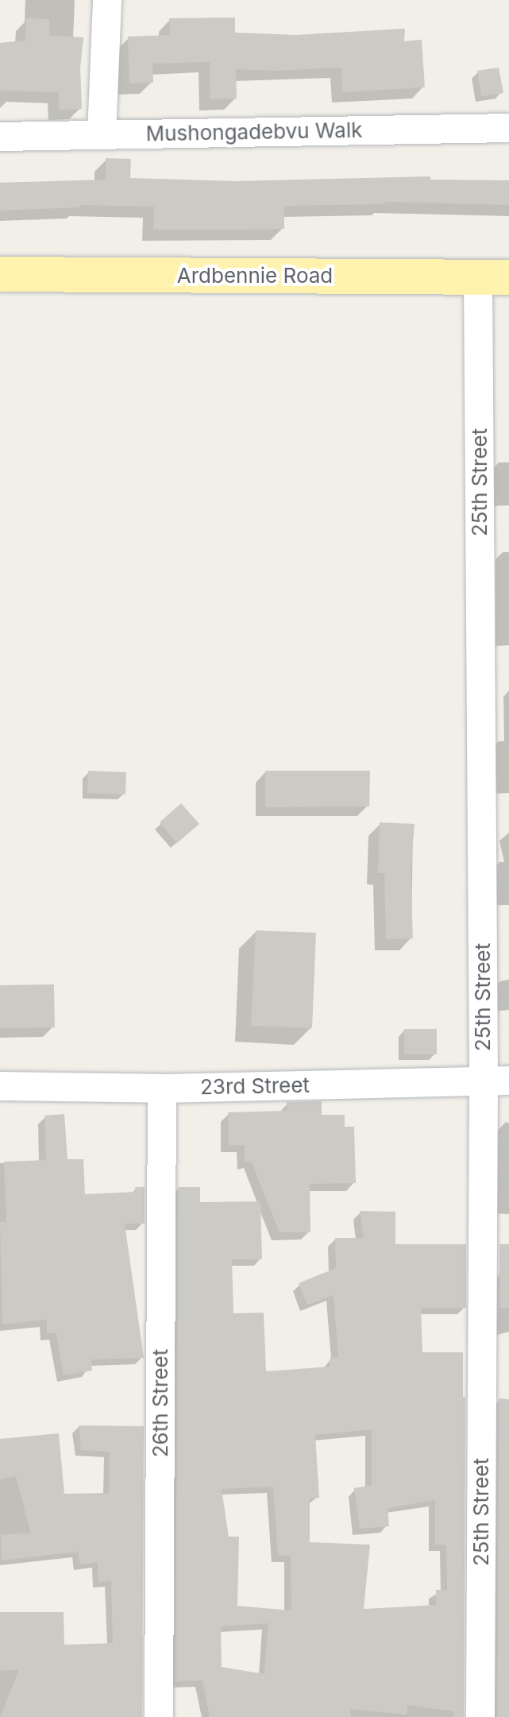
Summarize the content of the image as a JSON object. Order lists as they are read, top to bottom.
{
  "streets": {
    "main road": ["Ardbennie Road"],
    "street": [
      "Mushongadebvu Walk",
      "25th Street",
      "23rd Street",
      "26th Street"
    ]
  },
  "crossings": [
    ["Ardbennie Road", "25th Street"],
    ["25th Street", "23rd Street"],
    ["23rd Street", "26th Street"]
  ]
}
